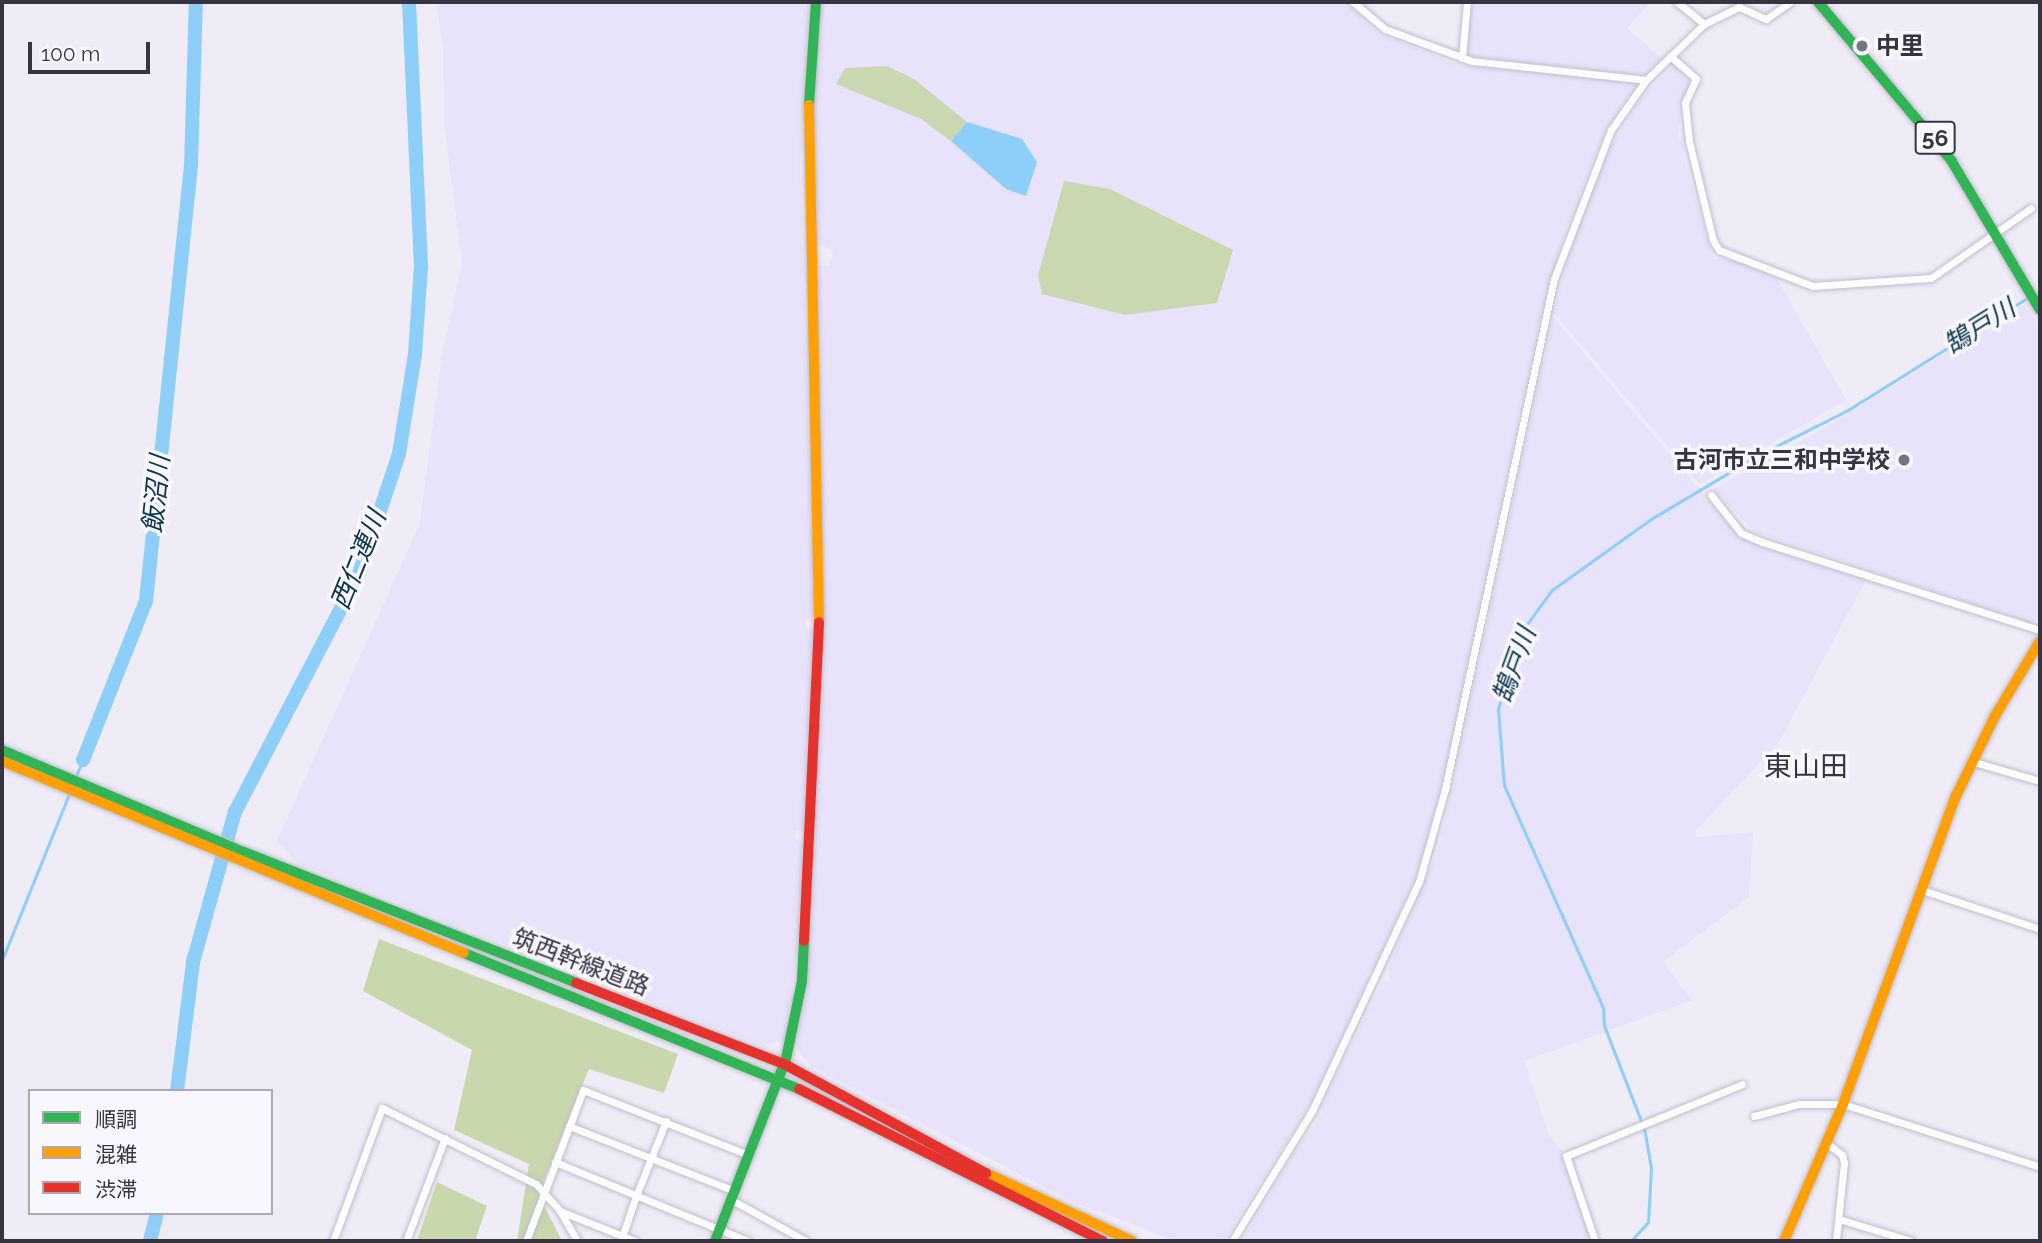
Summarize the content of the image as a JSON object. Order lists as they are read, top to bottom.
{
  "streets": {
    "street": ["56", "筑西幹線道路"]
  },
  "districts": ["東山田"],
  "water": ["鵠戸川", "飯沼川", "西仁連川"],
  "places": ["中里", "古河市立三和中学校"],
  "legend": ["順調", "混雑", "渋滞"],
  "scale_bar": "100 m"
}
